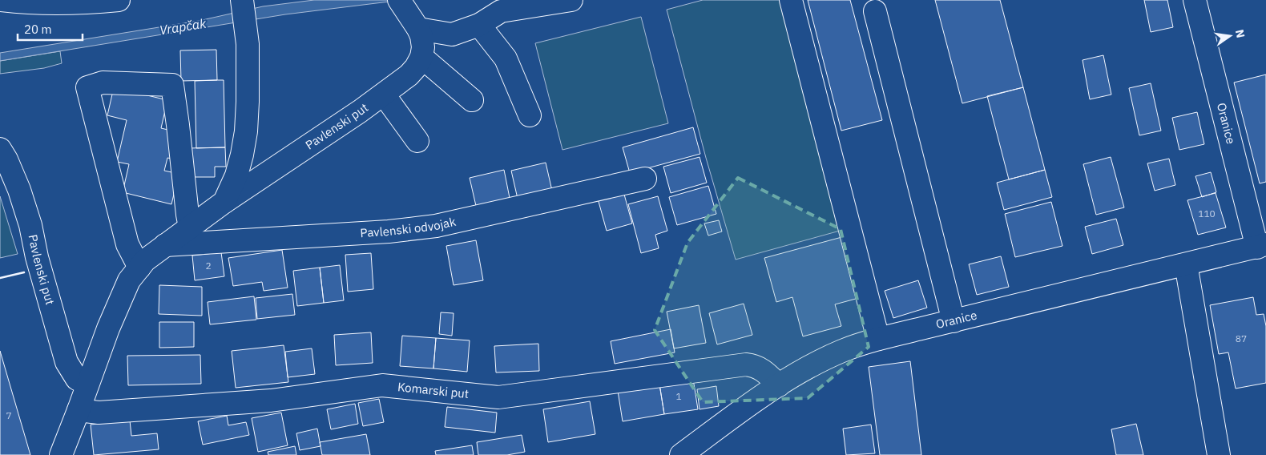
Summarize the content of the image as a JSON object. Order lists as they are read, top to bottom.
{
  "streets": {
    "street": [
      "Oranice",
      "Pavlenski put",
      "Pavlenski odvojak",
      "Komarski put"
    ]
  },
  "crossings": [
    ["Oranice", "Komarski put"],
    ["Pavlenski put", "Pavlenski odvojak"],
    ["Pavlenski put", "Komarski put"]
  ],
  "water": ["Vrapčak"],
  "house_numbers": [
    "110",
    "2",
    "87",
    "1",
    "7"
  ],
  "scale_bar": "20 m",
  "north": "right"
}
